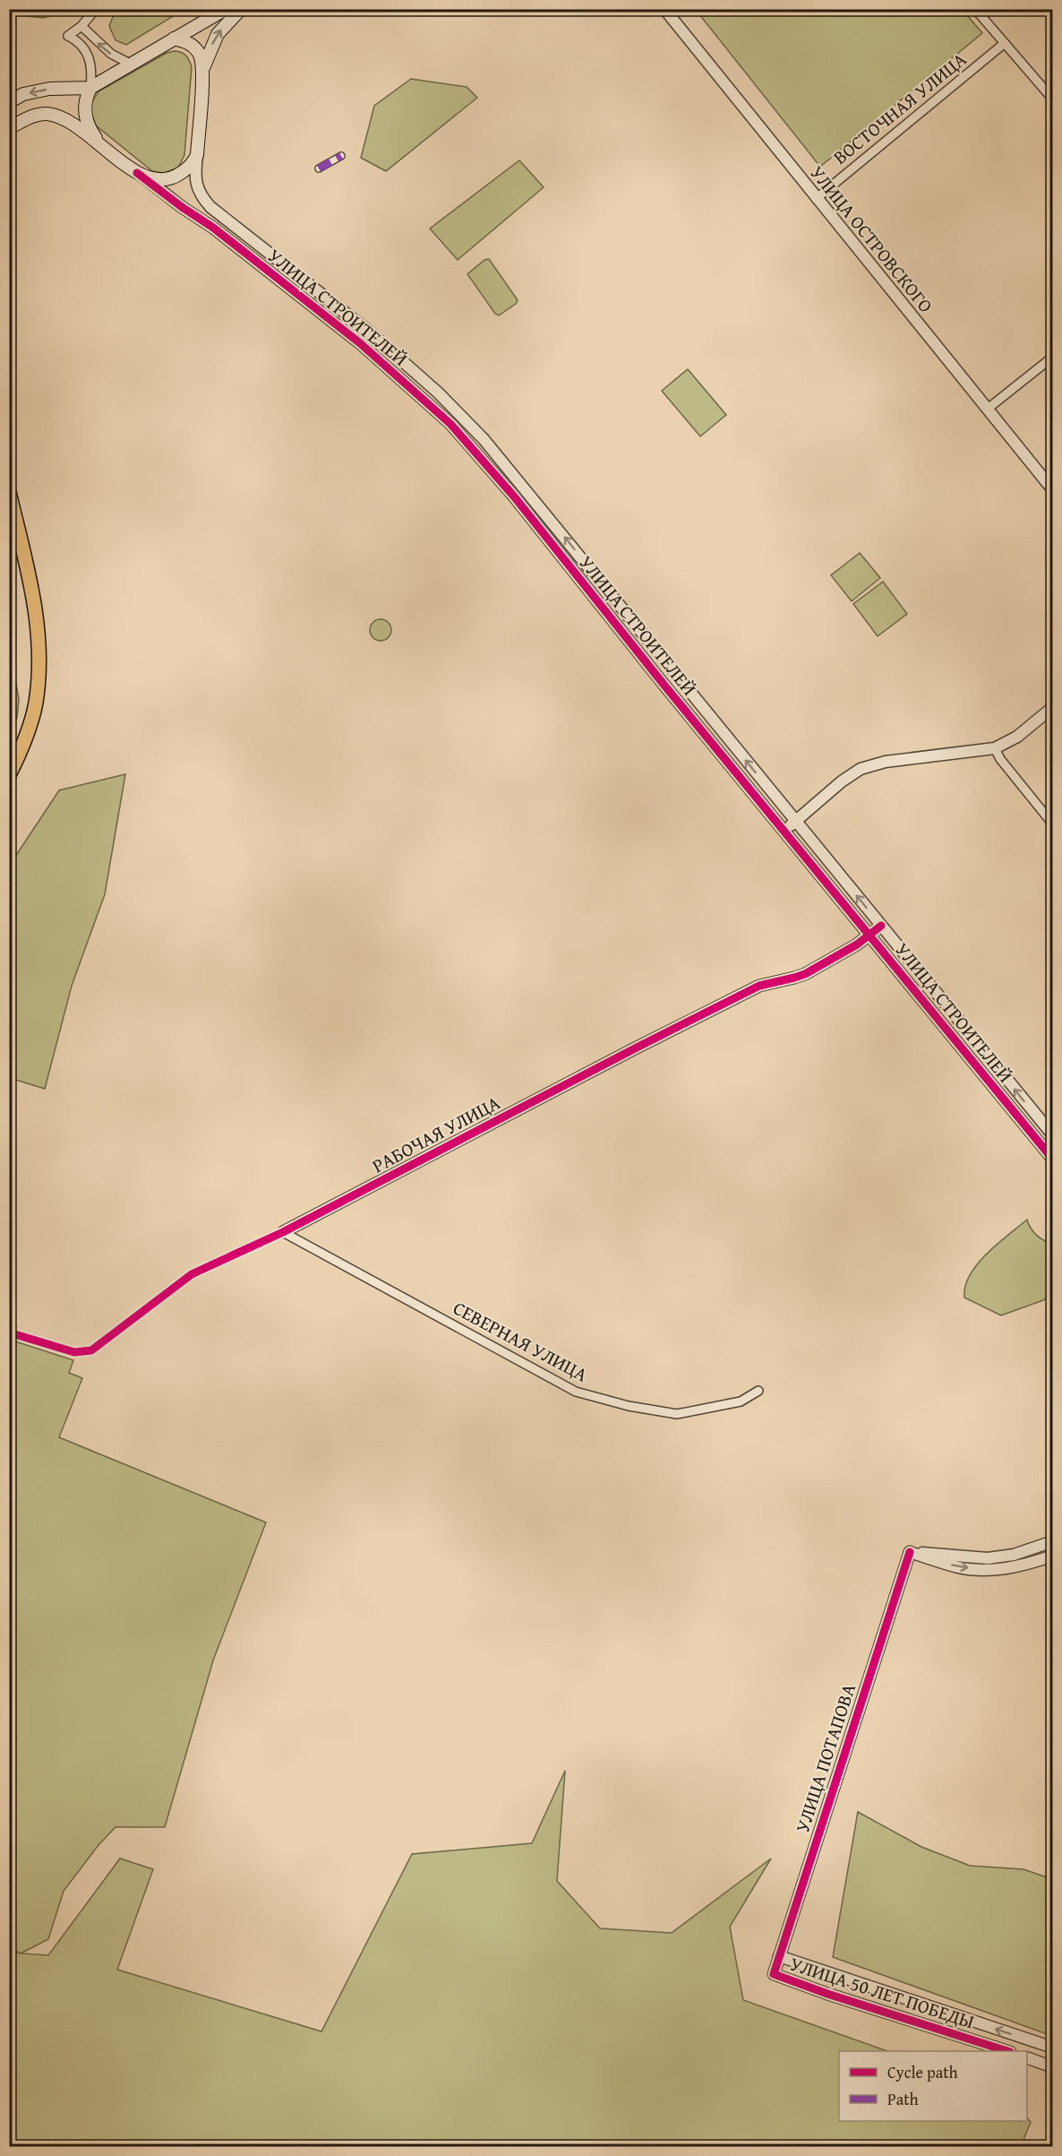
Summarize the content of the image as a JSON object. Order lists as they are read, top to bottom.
{
  "streets": {
    "street": [
      "ВОСТОЧНАЯ УЛИЦА",
      "УЛИЦА ОСТРОВСКОГО",
      "УЛИЦА СТРОИТЕЛЕЙ",
      "РАБОЧАЯ УЛИЦА",
      "СЕВЕРНАЯ УЛИЦА",
      "УЛИЦА ПОТАПОВА",
      "УЛИЦА 50 ЛЕТ ПОБЕДЫ"
    ]
  },
  "crossings": [
    ["ВОСТОЧНАЯ УЛИЦА", "УЛИЦА ОСТРОВСКОГО"],
    ["УЛИЦА СТРОИТЕЛЕЙ", "РАБОЧАЯ УЛИЦА"],
    ["РАБОЧАЯ УЛИЦА", "СЕВЕРНАЯ УЛИЦА"],
    ["УЛИЦА ПОТАПОВА", "УЛИЦА 50 ЛЕТ ПОБЕДЫ"]
  ],
  "legend": ["Cycle path", "Path"]
}
